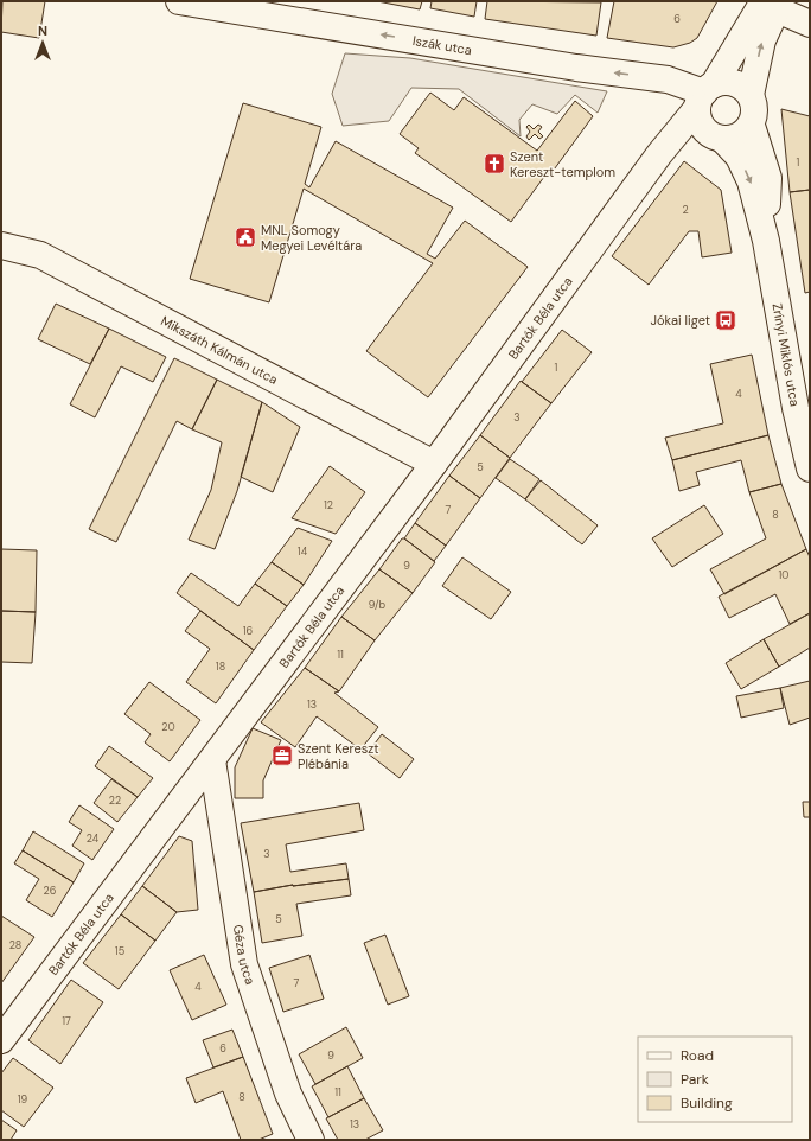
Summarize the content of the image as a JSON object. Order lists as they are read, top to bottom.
{
  "streets": {
    "street": [
      "Iszák utca",
      "Bartók Béla utca",
      "Mikszáth Kálmán utca",
      "Zrínyi Miklós utca",
      "Géza utca"
    ]
  },
  "crossings": [
    ["Iszák utca", "Bartók Béla utca"],
    ["Bartók Béla utca", "Mikszáth Kálmán utca"],
    ["Bartók Béla utca", "Géza utca"]
  ],
  "one_way": ["Iszák utca"],
  "places": {
    "church": ["Szent Kereszt-templom"],
    "public building": ["MNL Somogy Megyei Levéltára"],
    "bus stop": ["Jókai liget"],
    "office": ["Szent Kereszt Plébánia"]
  },
  "house_numbers": [
    "6",
    "1",
    "2",
    "1",
    "4",
    "3",
    "5",
    "12",
    "7",
    "8",
    "14",
    "9",
    "10",
    "9/b",
    "16",
    "11",
    "18",
    "13",
    "20",
    "22",
    "24",
    "3",
    "26",
    "5",
    "28",
    "15",
    "7",
    "4",
    "17",
    "6",
    "9",
    "11",
    "8",
    "19",
    "13"
  ],
  "legend": ["Road", "Park", "Building"],
  "north": "top"
}
